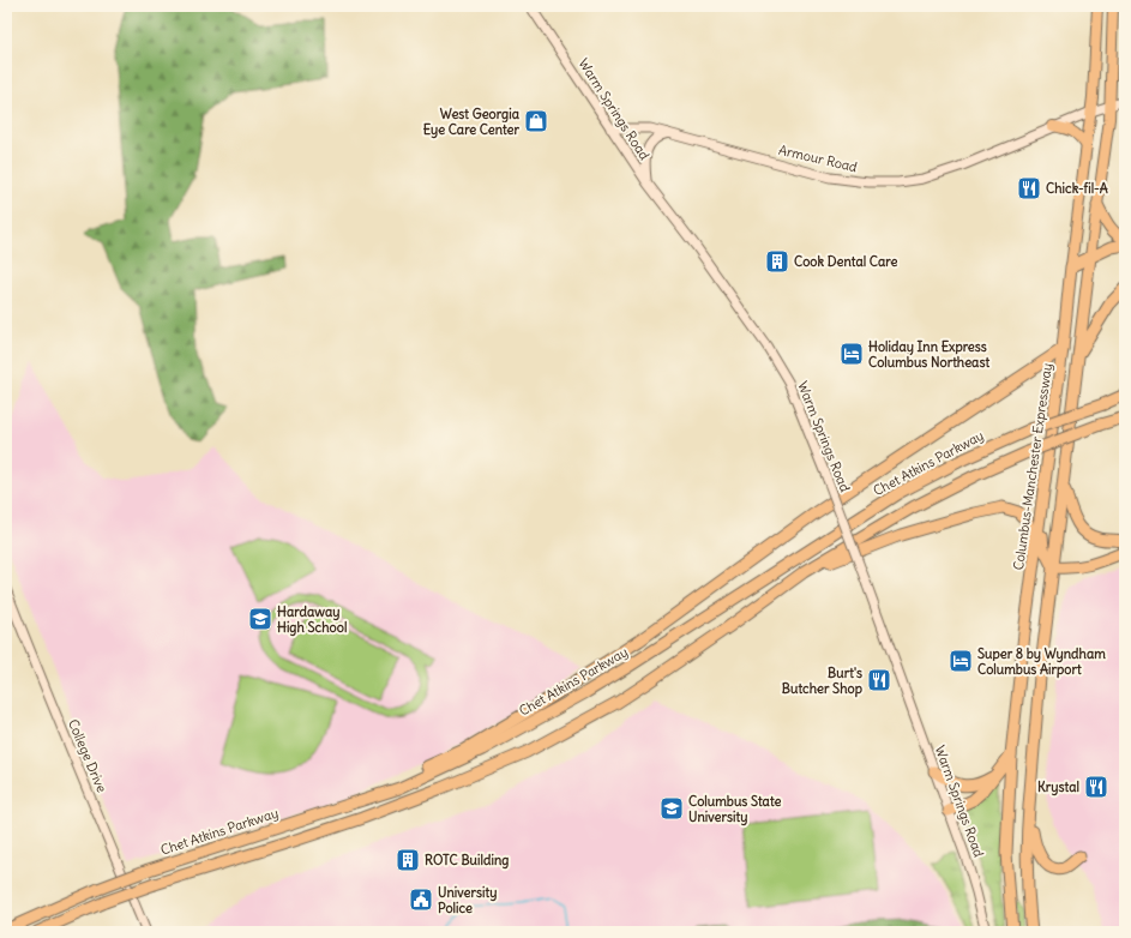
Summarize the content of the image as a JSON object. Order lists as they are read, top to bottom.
{
  "streets": {
    "highway": ["Chet Atkins Parkway", "Columbus-Manchester Expressway"],
    "main road": ["Warm Springs Road", "Armour Road", "College Drive"]
  },
  "crossings": [
    ["Warm Springs Road", "Armour Road"],
    ["Armour Road", "Columbus-Manchester Expressway"]
  ],
  "places": {
    "shop": ["West Georgia Eye Care Center"],
    "restaurant": ["Chick-fil-A", "Burt's Butcher Shop", "Krystal"],
    "building": ["Cook Dental Care", "ROTC Building"],
    "hotel": ["Holiday Inn Express Columbus Northeast", "Super 8 by Wyndham Columbus Airport"],
    "school or university": ["Hardaway High School", "Columbus State University"],
    "public building": ["University Police"]
  }
}
